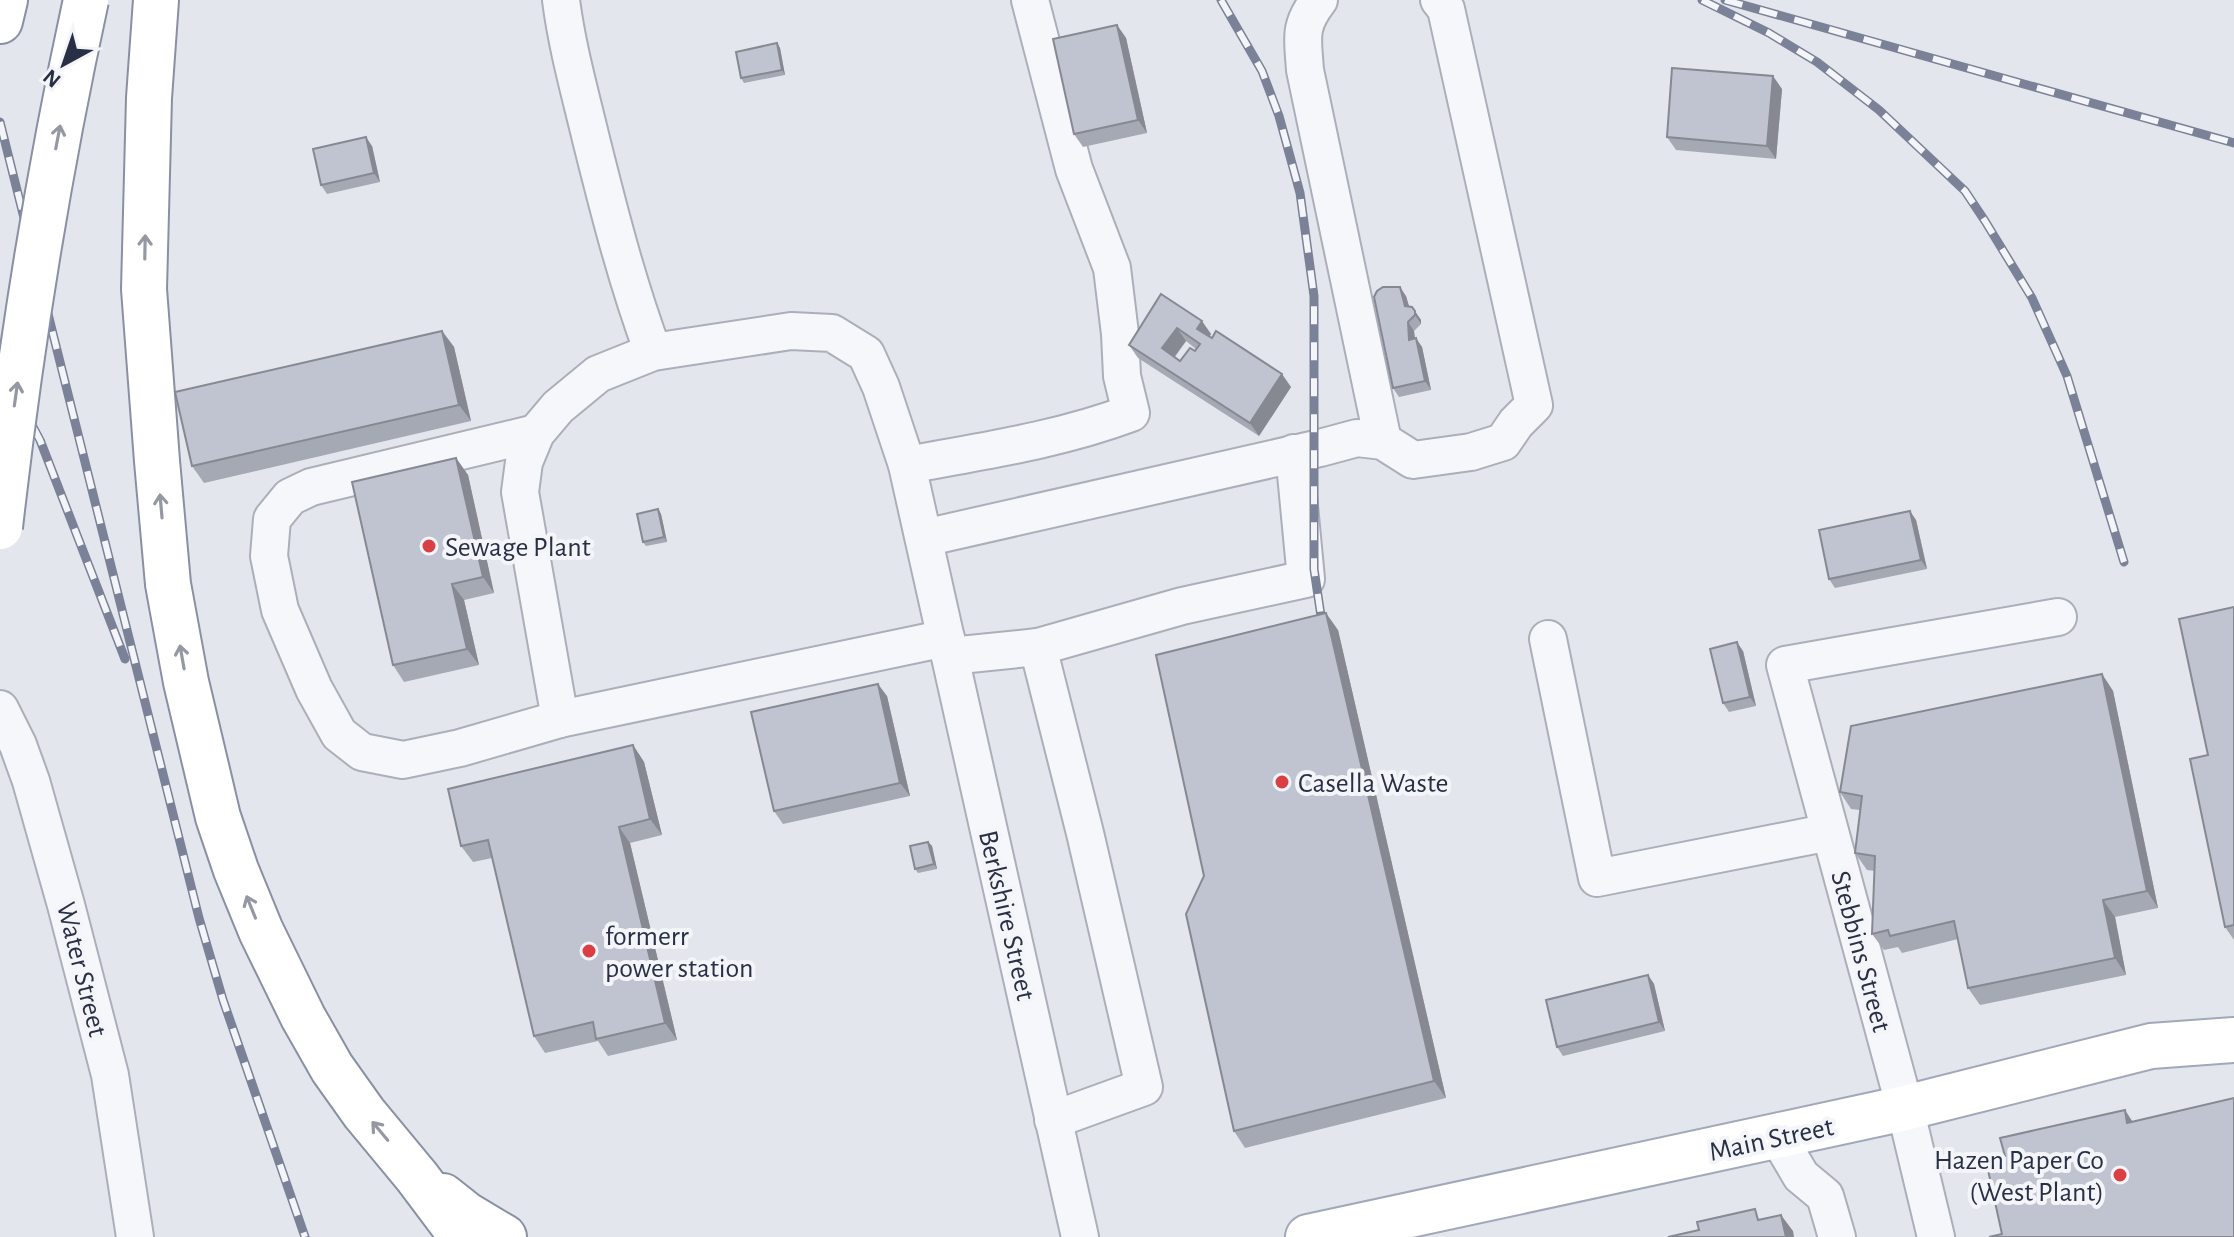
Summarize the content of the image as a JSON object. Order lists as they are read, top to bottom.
{
  "streets": {
    "main road": ["Main Street"],
    "street": ["Berkshire Street", "Stebbins Street", "Water Street"]
  },
  "crossings": [
    ["Stebbins Street", "Main Street"]
  ],
  "places": [
    "Sewage Plant",
    "Casella Waste",
    "formerr power station",
    "Hazen Paper Co (West Plant)"
  ],
  "north": "bottom left"
}
